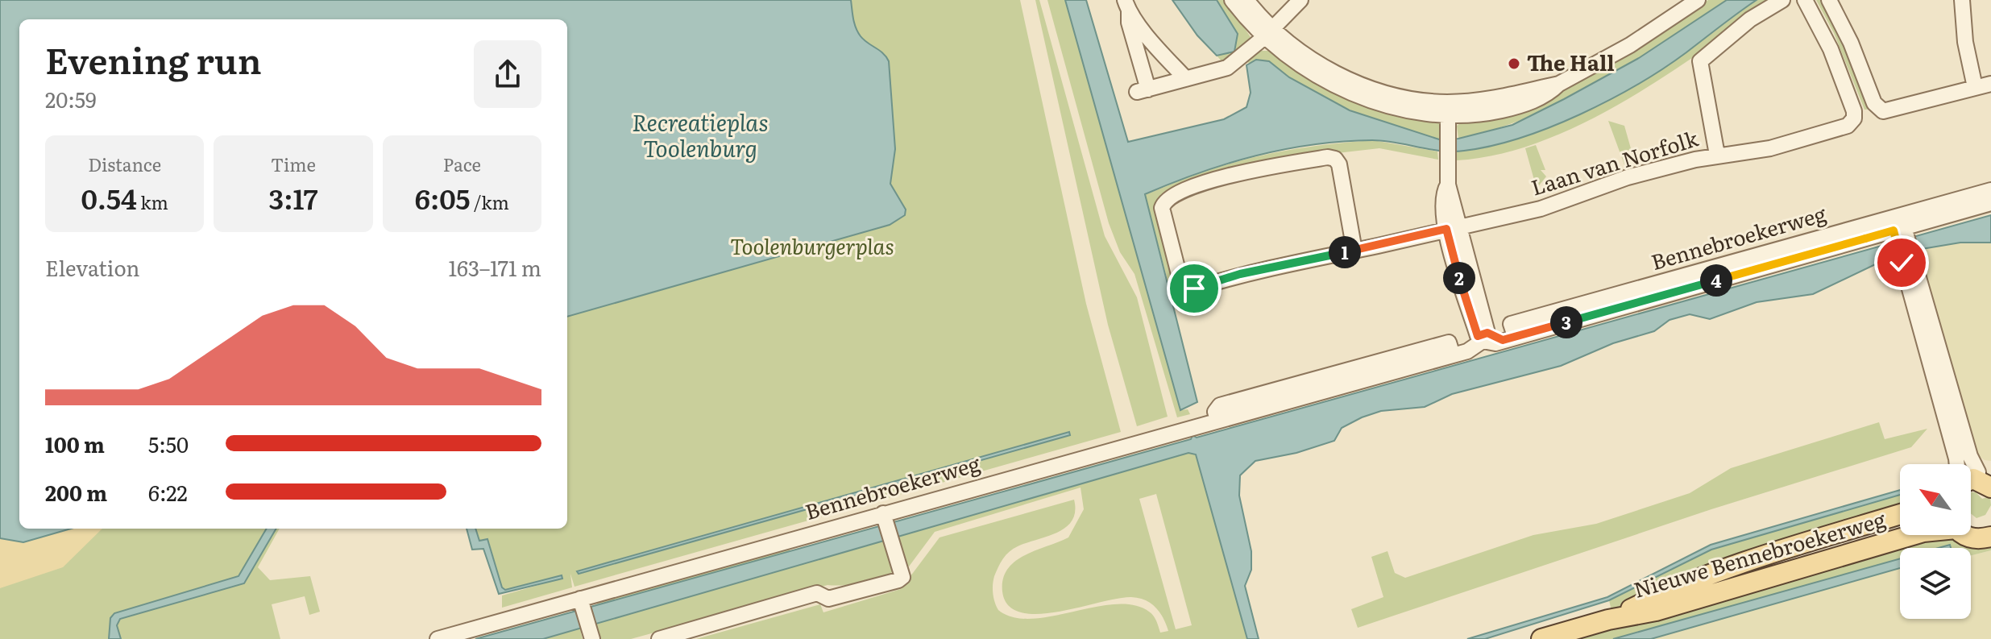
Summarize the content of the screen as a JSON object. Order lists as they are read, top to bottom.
{
  "streets": {
    "main road": ["Nieuwe Bennebroekerweg"],
    "street": ["Laan van Norfolk", "Bennebroekerweg"]
  },
  "water": ["Recreatieplas Toolenburg"],
  "parks": ["Toolenburgerplas"],
  "places": ["The Hall"],
  "north": "top left",
  "page": {
    "heading": ["Evening run", "20:59"],
    "stats": [
      ["Distance", "0.54 km"],
      ["Time", "3:17"],
      ["Pace", "6:05 /km"]
    ],
    "pins": [
      "1",
      "2",
      "4",
      "3"
    ],
    "chart": ["Elevation", "163–171 m"],
    "list": [
      {
        "name": "100 m",
        "note": "5:50"
      },
      {
        "name": "200 m",
        "note": "6:22"
      }
    ]
  }
}
